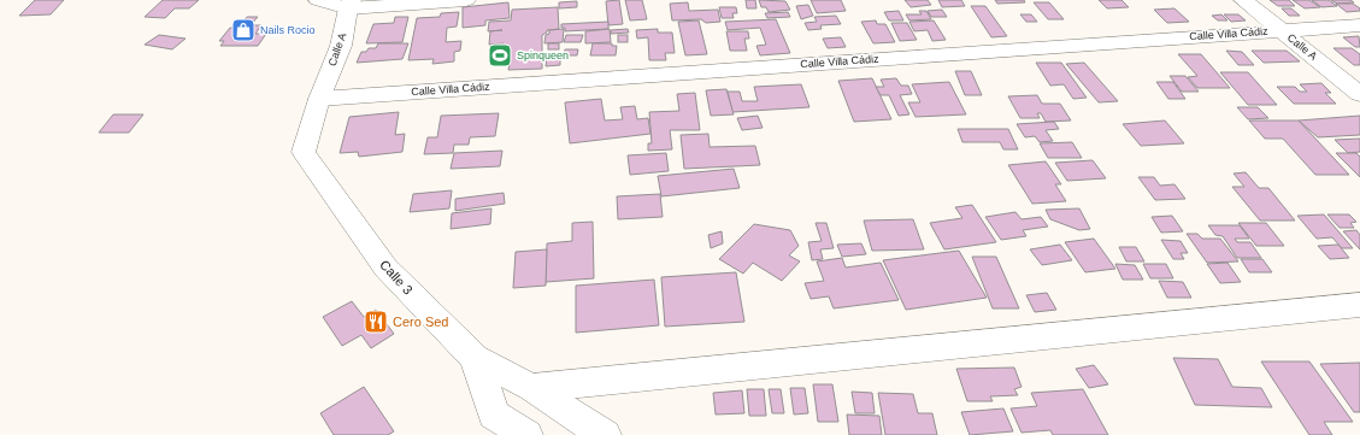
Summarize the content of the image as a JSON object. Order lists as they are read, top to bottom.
{
  "streets": {
    "street": ["Calle Villa Cádiz", "Calle A", "Calle 3"]
  },
  "crossings": [
    ["Calle Villa Cádiz", "Calle A"],
    ["Calle Villa Cádiz", "Calle 3"],
    ["Calle A", "Calle 3"]
  ],
  "places": {
    "shop": ["Nails Rocio"],
    "sports": ["Spinqueen"],
    "restaurant": ["Cero Sed"]
  }
}
